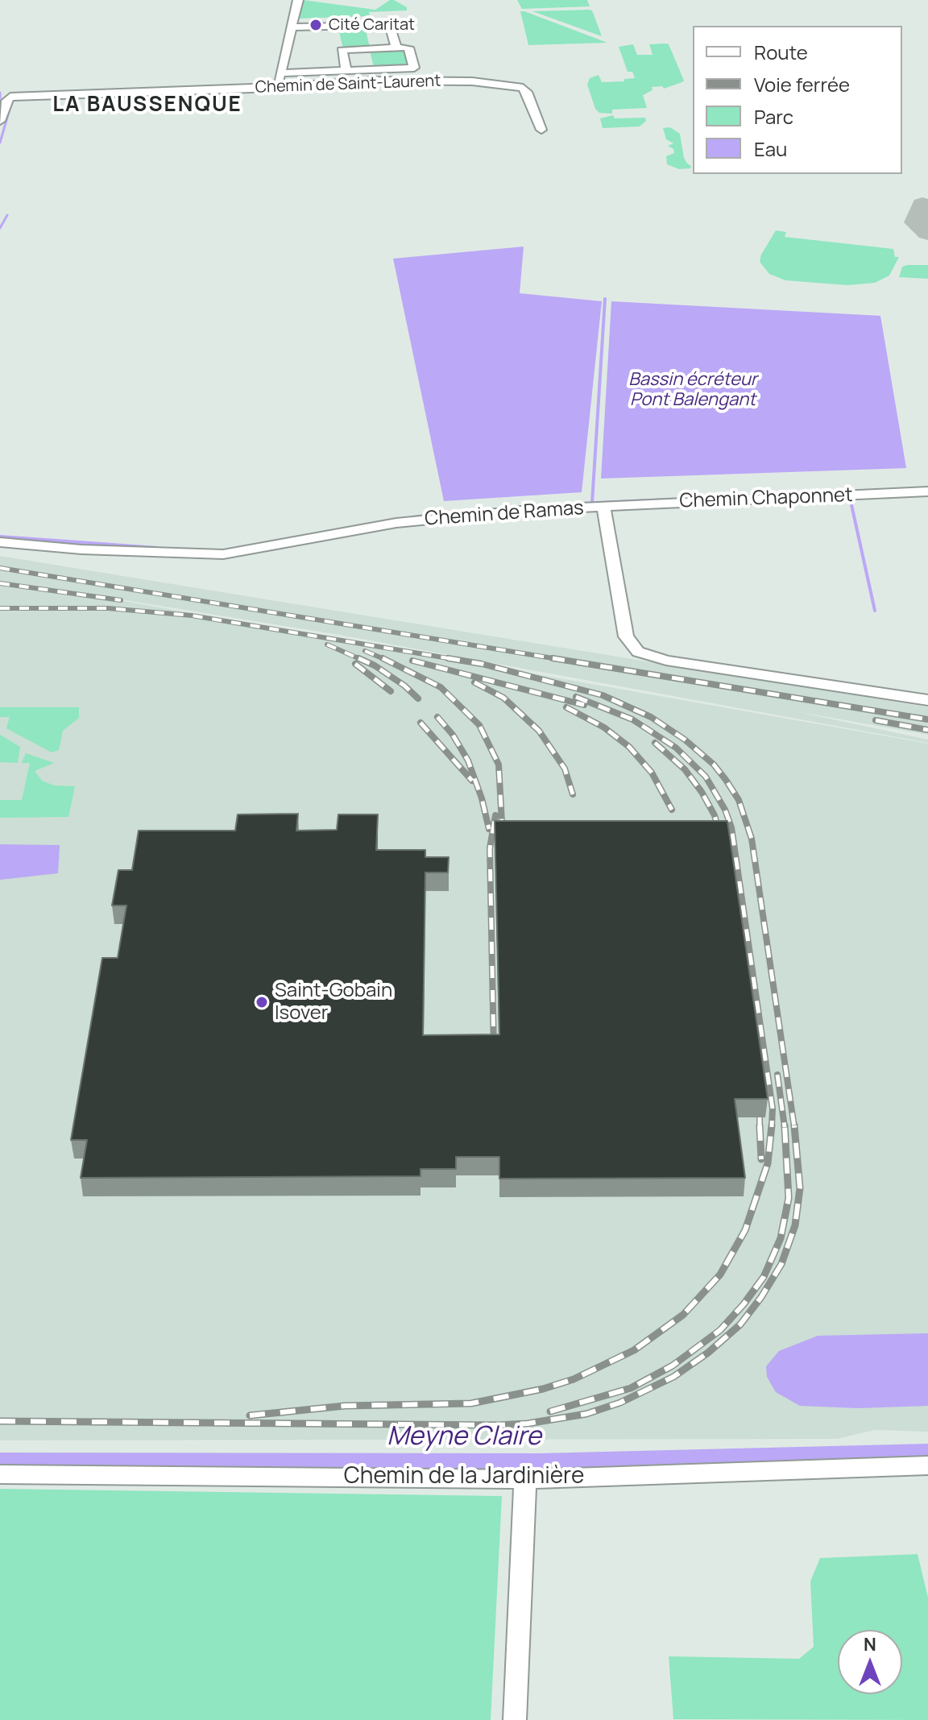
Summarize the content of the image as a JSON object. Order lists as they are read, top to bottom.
{
  "streets": {
    "street": [
      "Chemin de Saint-Laurent",
      "Chemin Chaponnet",
      "Chemin de Ramas",
      "Chemin de la Jardinière"
    ]
  },
  "crossings": [
    ["Chemin Chaponnet", "Chemin de Ramas"]
  ],
  "districts": ["LA BAUSSENQUE"],
  "water": ["Bassin écréteur Pont Balengant", "Meyne Claire"],
  "places": ["Cité Caritat", "Saint-Gobain Isover"],
  "legend": [
    "Route",
    "Voie ferrée",
    "Parc",
    "Eau"
  ],
  "north": "top"
}
